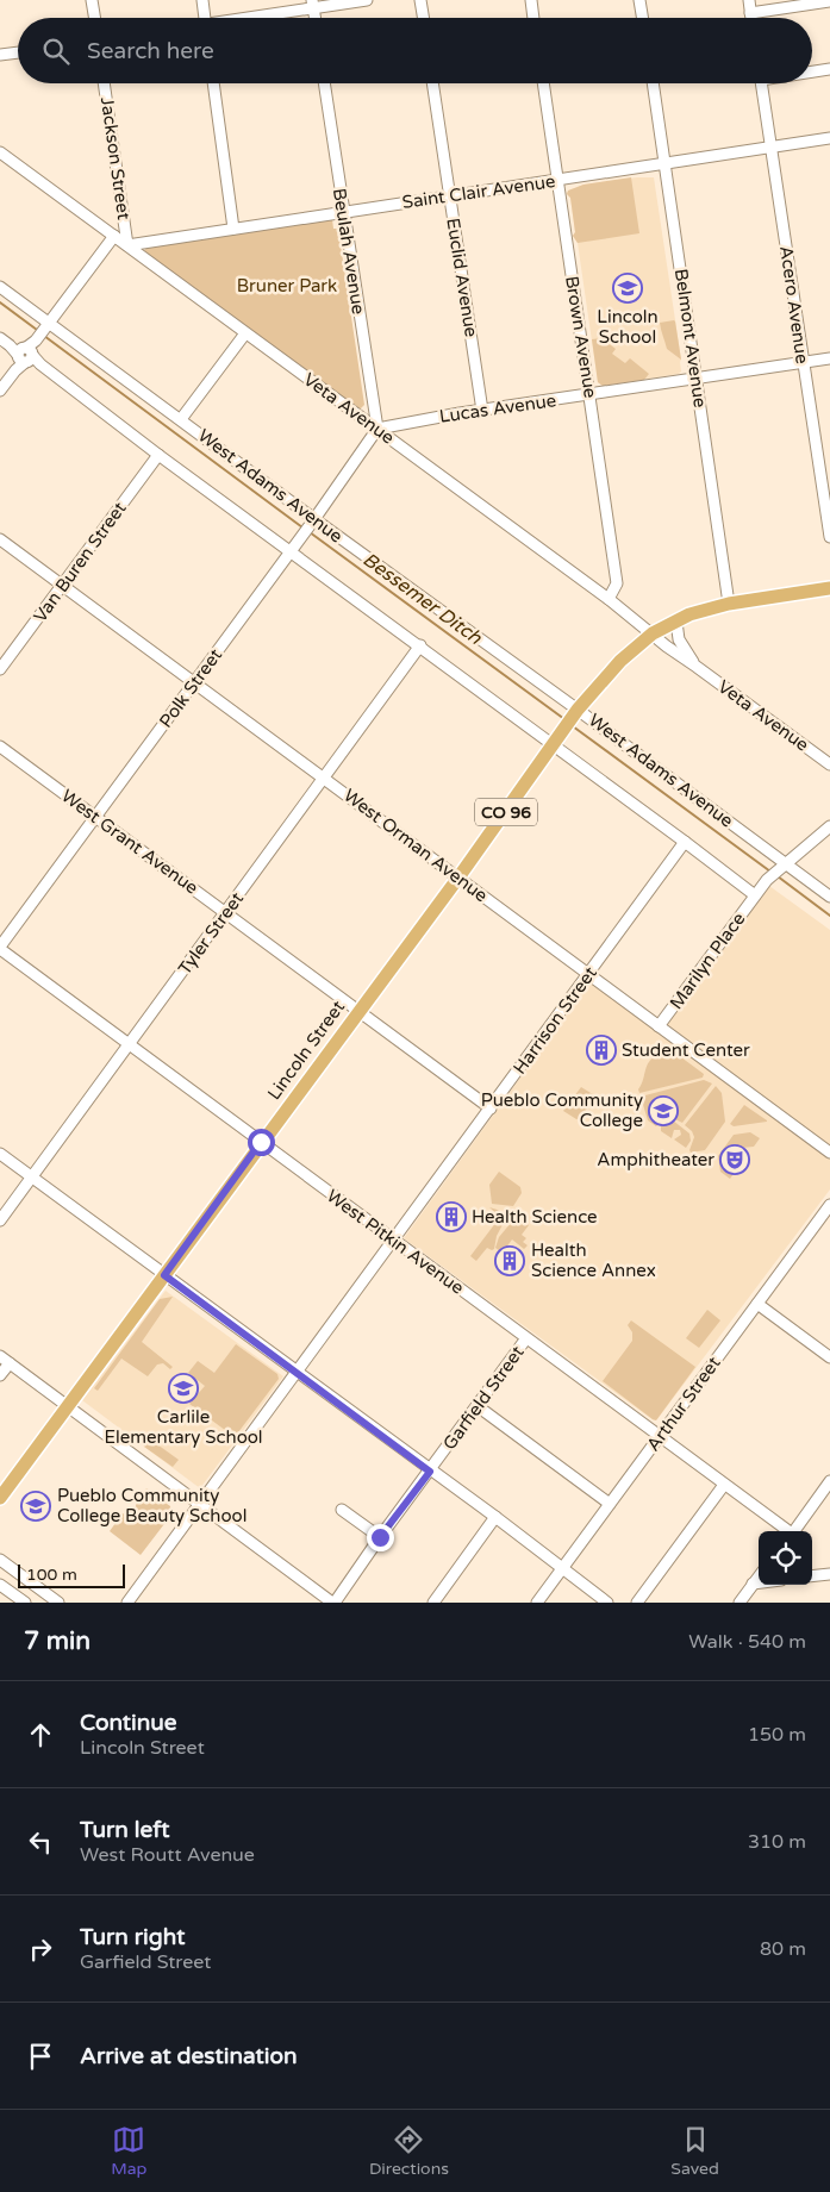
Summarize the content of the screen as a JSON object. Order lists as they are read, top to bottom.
{
  "streets": {
    "main road": ["CO 96", "Lincoln Street"],
    "street": [
      "Jackson Street",
      "Saint Clair Avenue",
      "Beulah Avenue",
      "Euclid Avenue",
      "Acero Avenue",
      "Brown Avenue",
      "Belmont Avenue",
      "Veta Avenue",
      "Lucas Avenue",
      "West Adams Avenue",
      "Van Buren Street",
      "Polk Street",
      "West Grant Avenue",
      "West Orman Avenue",
      "Tyler Street",
      "Marilyn Place",
      "Harrison Street",
      "West Pitkin Avenue",
      "Garfield Street",
      "Arthur Street"
    ]
  },
  "crossings": [
    ["Jackson Street", "Saint Clair Avenue"],
    ["Jackson Street", "Veta Avenue"],
    ["Jackson Street", "West Adams Avenue"],
    ["Saint Clair Avenue", "Beulah Avenue"],
    ["Saint Clair Avenue", "Euclid Avenue"],
    ["Saint Clair Avenue", "Acero Avenue"],
    ["Saint Clair Avenue", "Brown Avenue"],
    ["Saint Clair Avenue", "Belmont Avenue"],
    ["Saint Clair Avenue", "Veta Avenue"],
    ["Beulah Avenue", "Veta Avenue"],
    ["Beulah Avenue", "Lucas Avenue"],
    ["Beulah Avenue", "Polk Street"],
    ["Euclid Avenue", "Lucas Avenue"],
    ["Acero Avenue", "Lucas Avenue"],
    ["Brown Avenue", "Veta Avenue"],
    ["Brown Avenue", "Lucas Avenue"],
    ["Belmont Avenue", "Lucas Avenue"],
    ["Belmont Avenue", "CO 96"],
    ["Veta Avenue", "Lucas Avenue"],
    ["Veta Avenue", "Polk Street"],
    ["Veta Avenue", "CO 96"],
    ["Veta Avenue", "Lincoln Street"],
    ["Lucas Avenue", "Polk Street"],
    ["West Adams Avenue", "Polk Street"],
    ["West Adams Avenue", "Marilyn Place"],
    ["West Adams Avenue", "Lincoln Street"],
    ["Van Buren Street", "West Orman Avenue"],
    ["Polk Street", "West Grant Avenue"],
    ["Polk Street", "West Orman Avenue"],
    ["Polk Street", "West Pitkin Avenue"],
    ["CO 96", "Lincoln Street"],
    ["West Grant Avenue", "Tyler Street"],
    ["West Grant Avenue", "Harrison Street"],
    ["West Grant Avenue", "Lincoln Street"],
    ["West Orman Avenue", "Tyler Street"],
    ["West Orman Avenue", "Marilyn Place"],
    ["West Orman Avenue", "Harrison Street"],
    ["West Orman Avenue", "Lincoln Street"],
    ["Tyler Street", "West Pitkin Avenue"],
    ["Harrison Street", "West Pitkin Avenue"],
    ["Lincoln Street", "West Pitkin Avenue"],
    ["West Pitkin Avenue", "Garfield Street"],
    ["West Pitkin Avenue", "Arthur Street"]
  ],
  "water": ["Bessemer Ditch"],
  "parks": ["Bruner Park"],
  "places": {
    "school or university": [
      "Lincoln School",
      "Pueblo Community College",
      "Carlile Elementary School",
      "Pueblo Community College Beauty School"
    ],
    "building": ["Student Center", "Health Science", "Health Science Annex"],
    "theatre": ["Amphitheater"]
  },
  "scale_bar": "100 m",
  "page": {
    "search": "Search here",
    "scale": "100 m",
    "heading": ["7 min", "Walk · 540 m"],
    "list": [
      ["Continue", "Lincoln Street", "150 m"],
      ["Turn left", "West Routt Avenue", "310 m"],
      ["Turn right", "Garfield Street", "80 m"],
      "Arrive at destination"
    ],
    "nav": ["Map", "Directions", "Saved"]
  }
}
